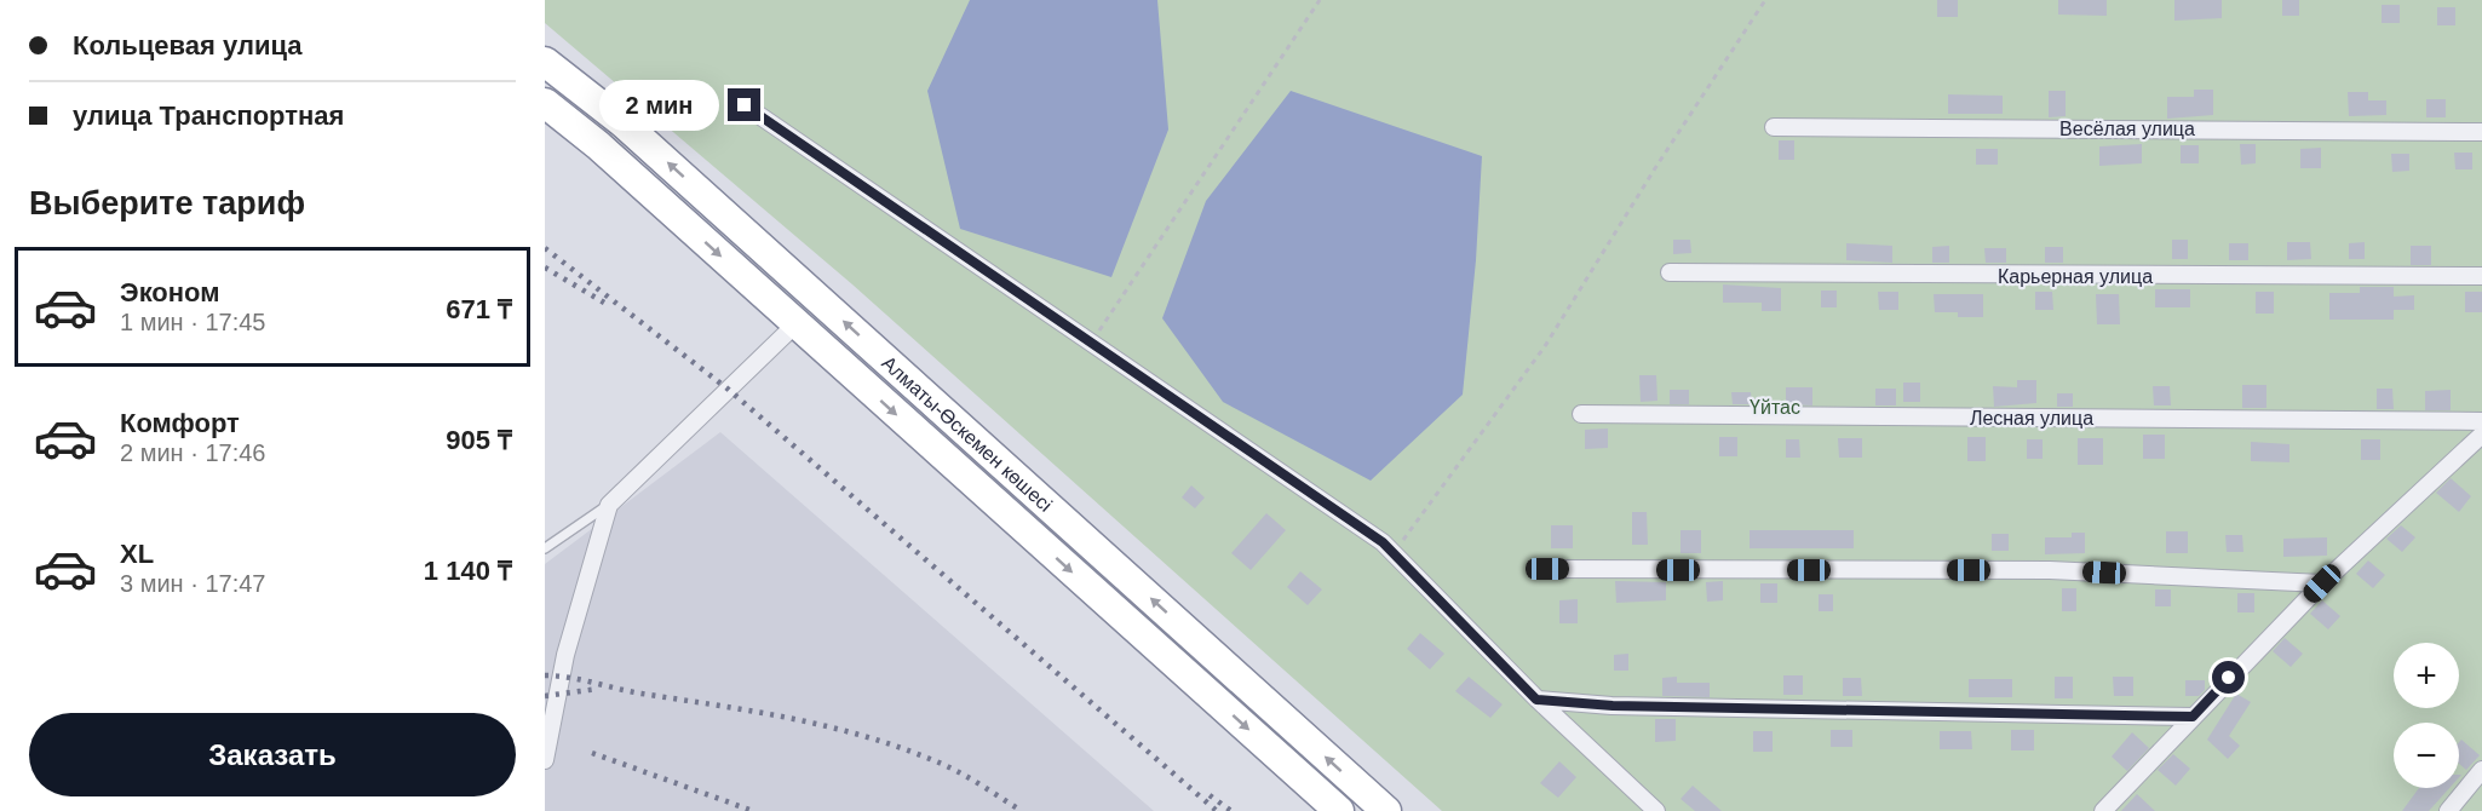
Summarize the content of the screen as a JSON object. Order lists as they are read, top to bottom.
{
  "streets": {
    "highway": ["Алматы-Өскемен көшесі"],
    "street": ["Весёлая улица", "Карьерная улица", "Лесная улица"]
  },
  "parks": ["Үйтас"],
  "page": {
    "banner": ["Кольцевая улица", "улица Транспортная"],
    "bubble": "2 мин",
    "heading": "Выберите тариф",
    "list": [
      {
        "name": "Эконом",
        "note": "1 мин · 17:45",
        "value": "671 ₸"
      },
      {
        "name": "Комфорт",
        "note": "2 мин · 17:46",
        "value": "905 ₸"
      },
      {
        "name": "XL",
        "note": "3 мин · 17:47",
        "value": "1 140 ₸"
      }
    ],
    "map_buttons": ["+", "−"],
    "buttons": "Заказать"
  }
}
